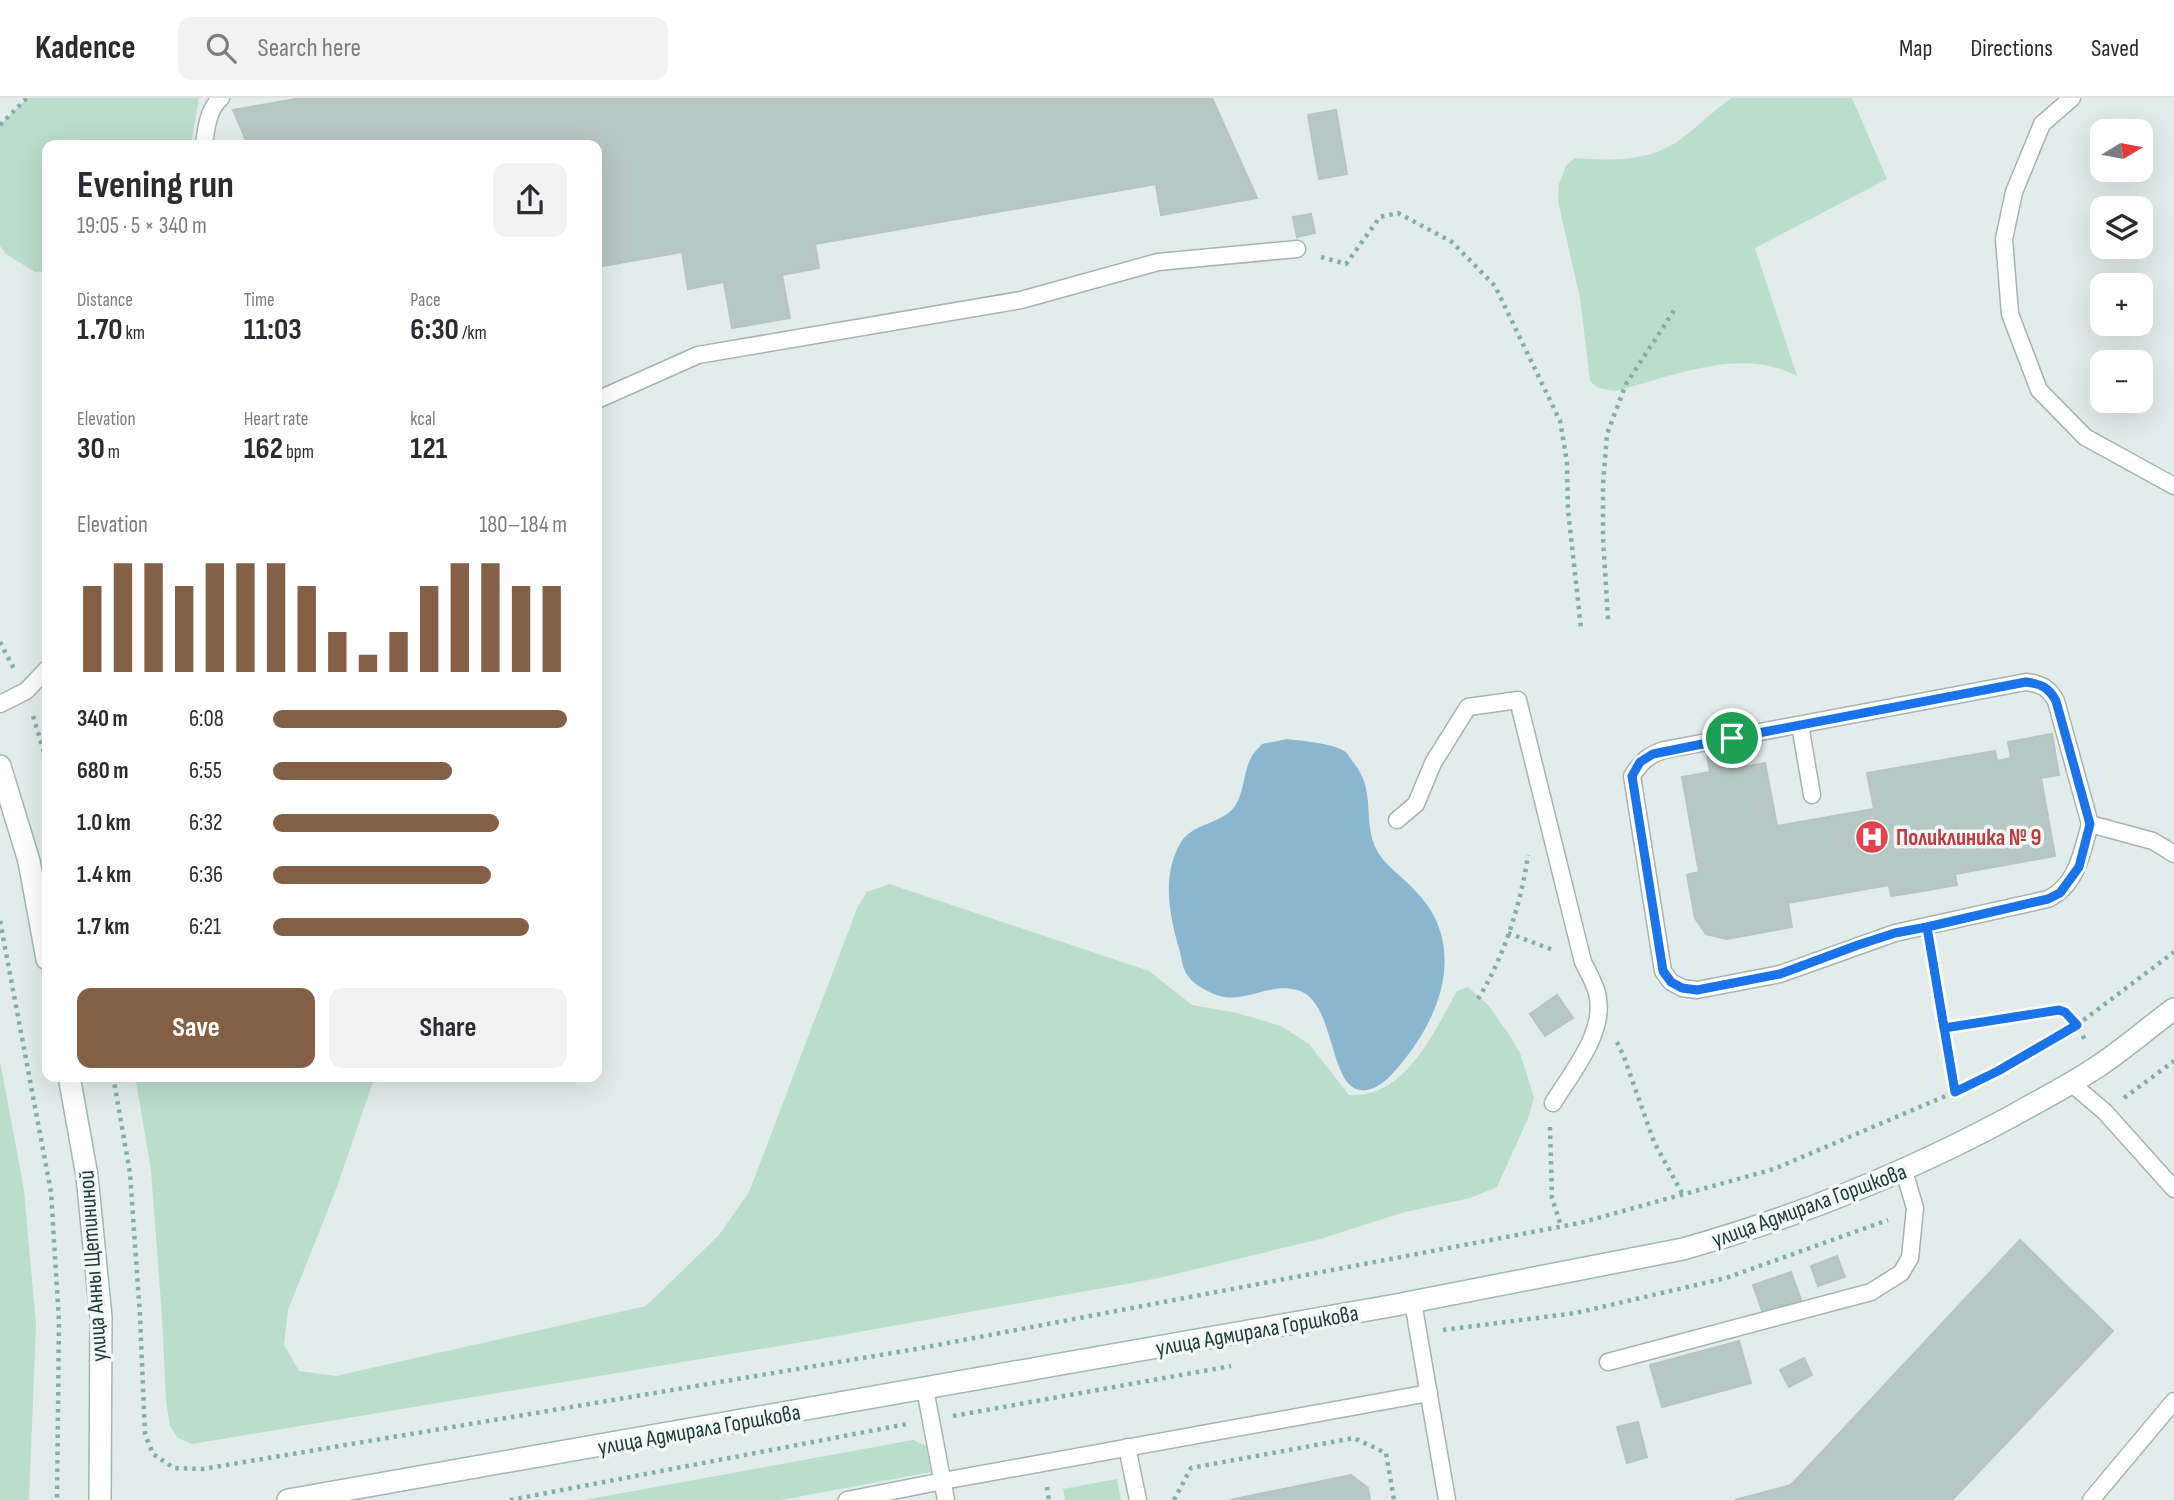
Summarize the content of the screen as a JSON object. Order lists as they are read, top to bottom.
{
  "streets": {
    "main road": ["улица Адмирала Горшкова", "улица Анны Щетининой"]
  },
  "places": {
    "hospital": ["Поликлиника № 9"]
  },
  "north": "right",
  "page": {
    "header": "Kadence",
    "search": "Search here",
    "nav": ["Map", "Directions", "Saved"],
    "map_buttons": ["+", "−"],
    "heading": ["Evening run", "19:05 · 5 × 340 m"],
    "stats": [
      ["Distance", "1.70 km"],
      ["Time", "11:03"],
      ["Pace", "6:30 /km"],
      ["Elevation", "30 m"],
      ["Heart rate", "162 bpm"],
      ["kcal", "121"]
    ],
    "chart": ["Elevation", "180–184 m"],
    "list": [
      {
        "name": "340 m",
        "note": "6:08"
      },
      {
        "name": "680 m",
        "note": "6:55"
      },
      {
        "name": "1.0 km",
        "note": "6:32"
      },
      {
        "name": "1.4 km",
        "note": "6:36"
      },
      {
        "name": "1.7 km",
        "note": "6:21"
      }
    ],
    "buttons": ["Save", "Share"]
  }
}
